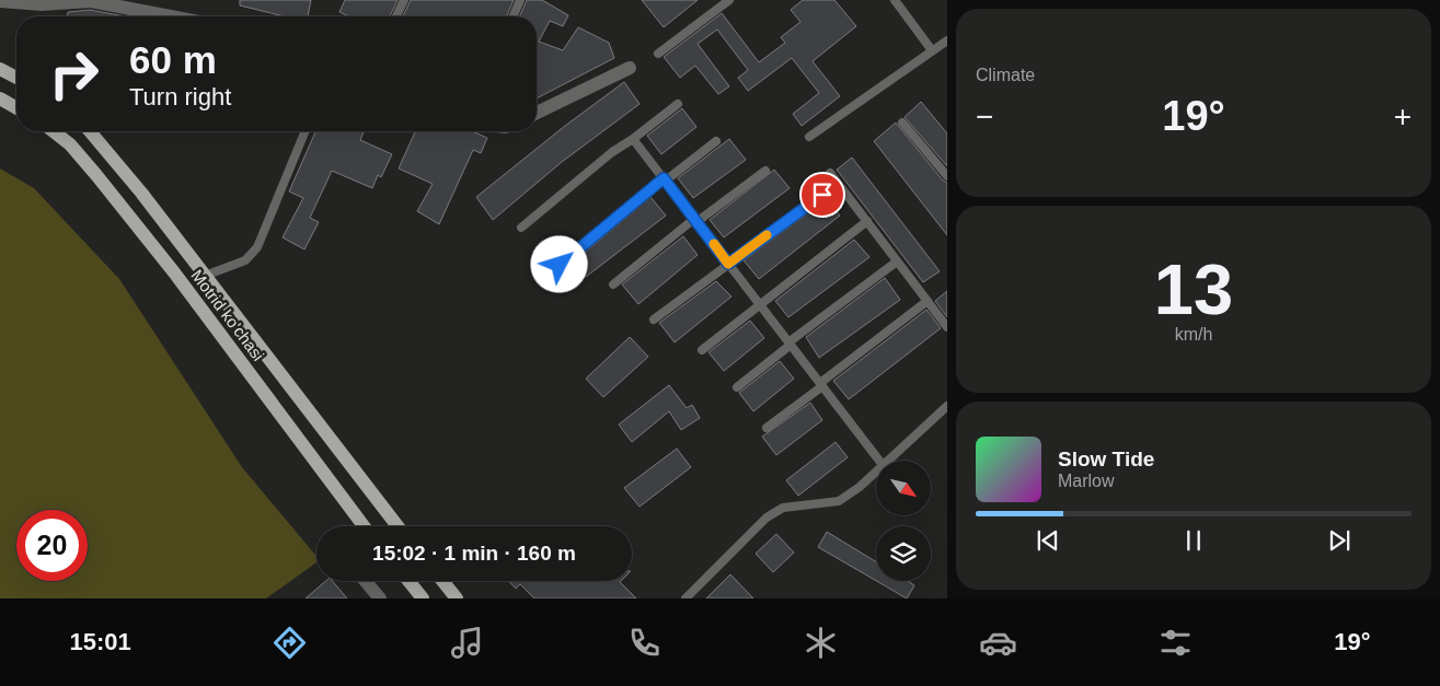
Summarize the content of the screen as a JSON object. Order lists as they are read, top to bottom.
{
  "streets": {
    "main road": ["Motrid ko'chasi"]
  },
  "north": "bottom right",
  "page": {
    "tile": [
      "Climate",
      ["13", "km/h"]
    ],
    "turn": ["60 m", "Turn right"],
    "heat": ["−", "19°", "+"],
    "song": ["Slow Tide", "Marlow"],
    "limit": "20",
    "trip": "15:02 · 1 min · 160 m",
    "tabs": ["15:01", "19°"]
  }
}
